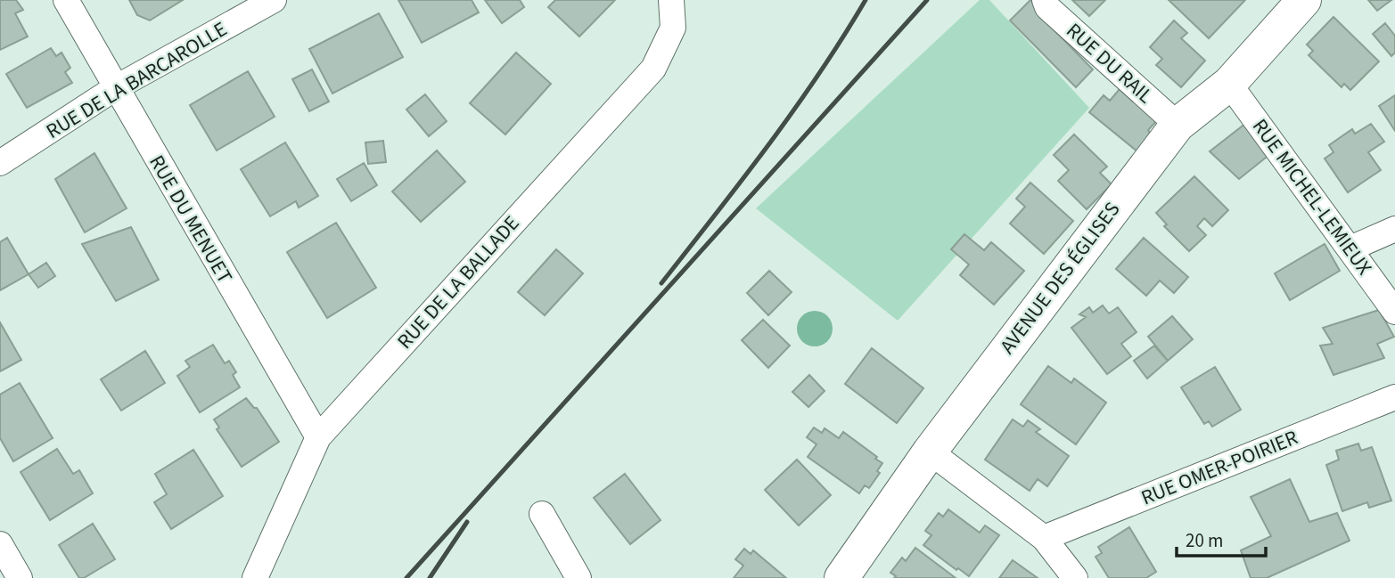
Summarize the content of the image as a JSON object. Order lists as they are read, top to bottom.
{
  "streets": {
    "main road": ["AVENUE DES ÉGLISES"],
    "street": [
      "RUE DU RAIL",
      "RUE DE LA BARCAROLLE",
      "RUE MICHEL-LEMIEUX",
      "RUE DU MENUET",
      "RUE DE LA BALLADE",
      "RUE OMER-POIRIER"
    ]
  },
  "crossings": [
    ["RUE DU RAIL", "AVENUE DES ÉGLISES"],
    ["RUE DE LA BARCAROLLE", "RUE DU MENUET"],
    ["RUE MICHEL-LEMIEUX", "AVENUE DES ÉGLISES"],
    ["RUE DU MENUET", "RUE DE LA BALLADE"]
  ],
  "scale_bar": "20 m"
}
